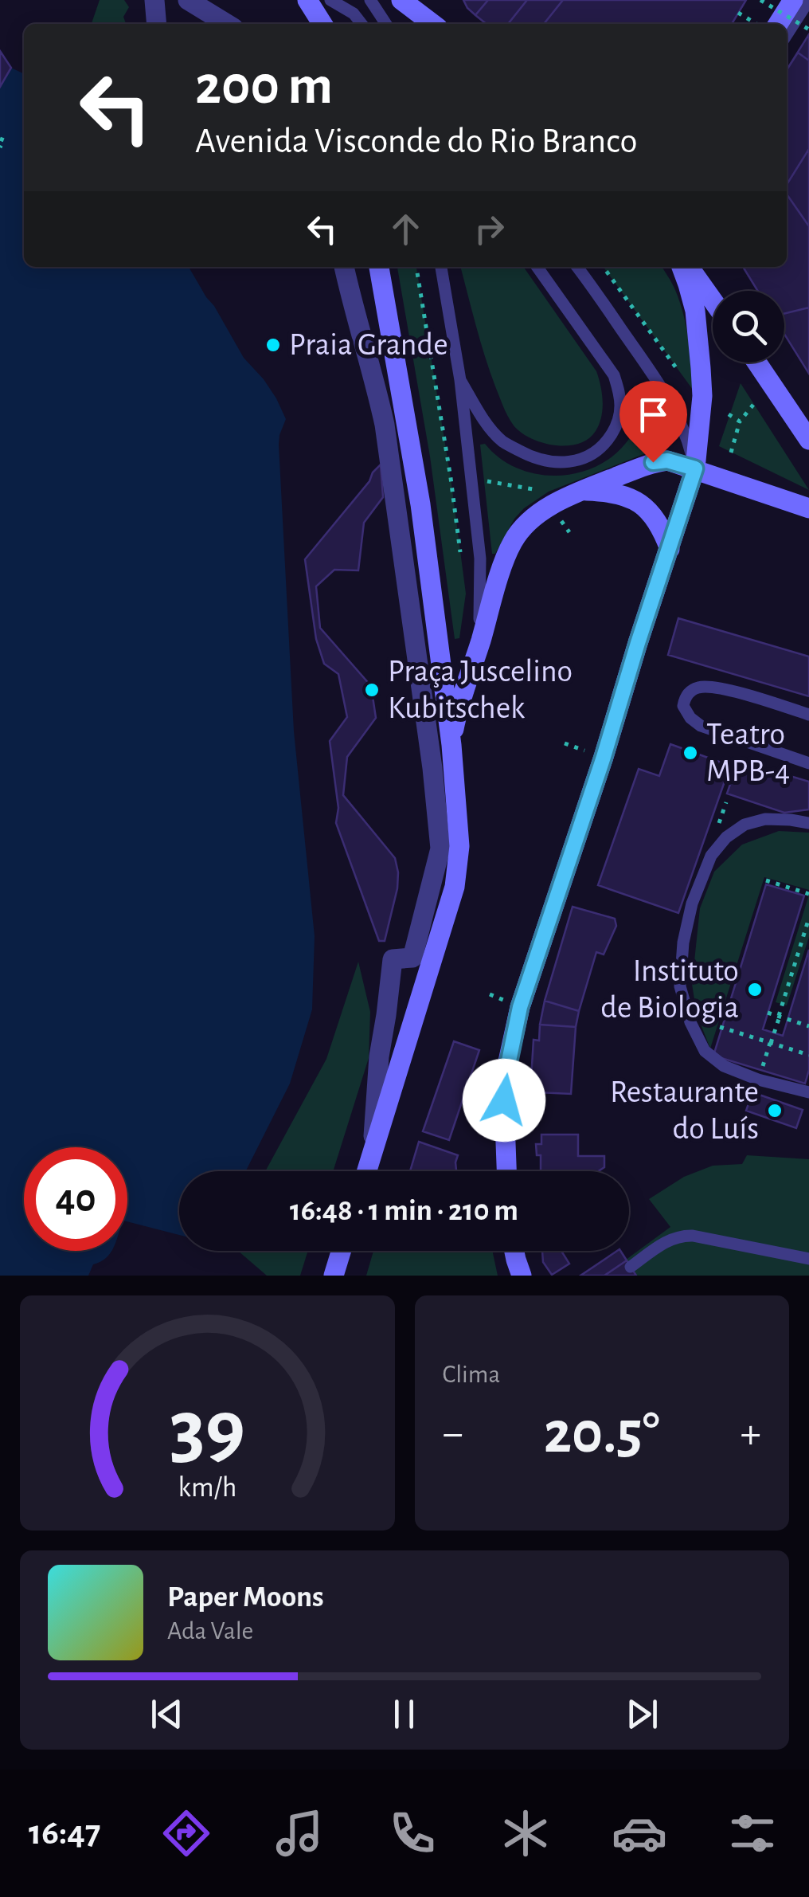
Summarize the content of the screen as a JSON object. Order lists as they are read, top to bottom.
{
  "places": [
    "Praia Grande",
    "Praça Juscelino Kubitschek",
    "Teatro MPB-4",
    "Instituto de Biologia",
    "Restaurante do Luís"
  ],
  "page": {
    "turn": ["200 m", "Avenida Visconde do Rio Branco"],
    "limit": "40",
    "trip": "16:48 · 1 min · 210 m",
    "tile": "Clima",
    "heat": ["−", "20.5°", "+"],
    "song": ["Paper Moons", "Ada Vale"],
    "tabs": "16:47",
    "gauge": ["39", "km/h"]
  }
}
